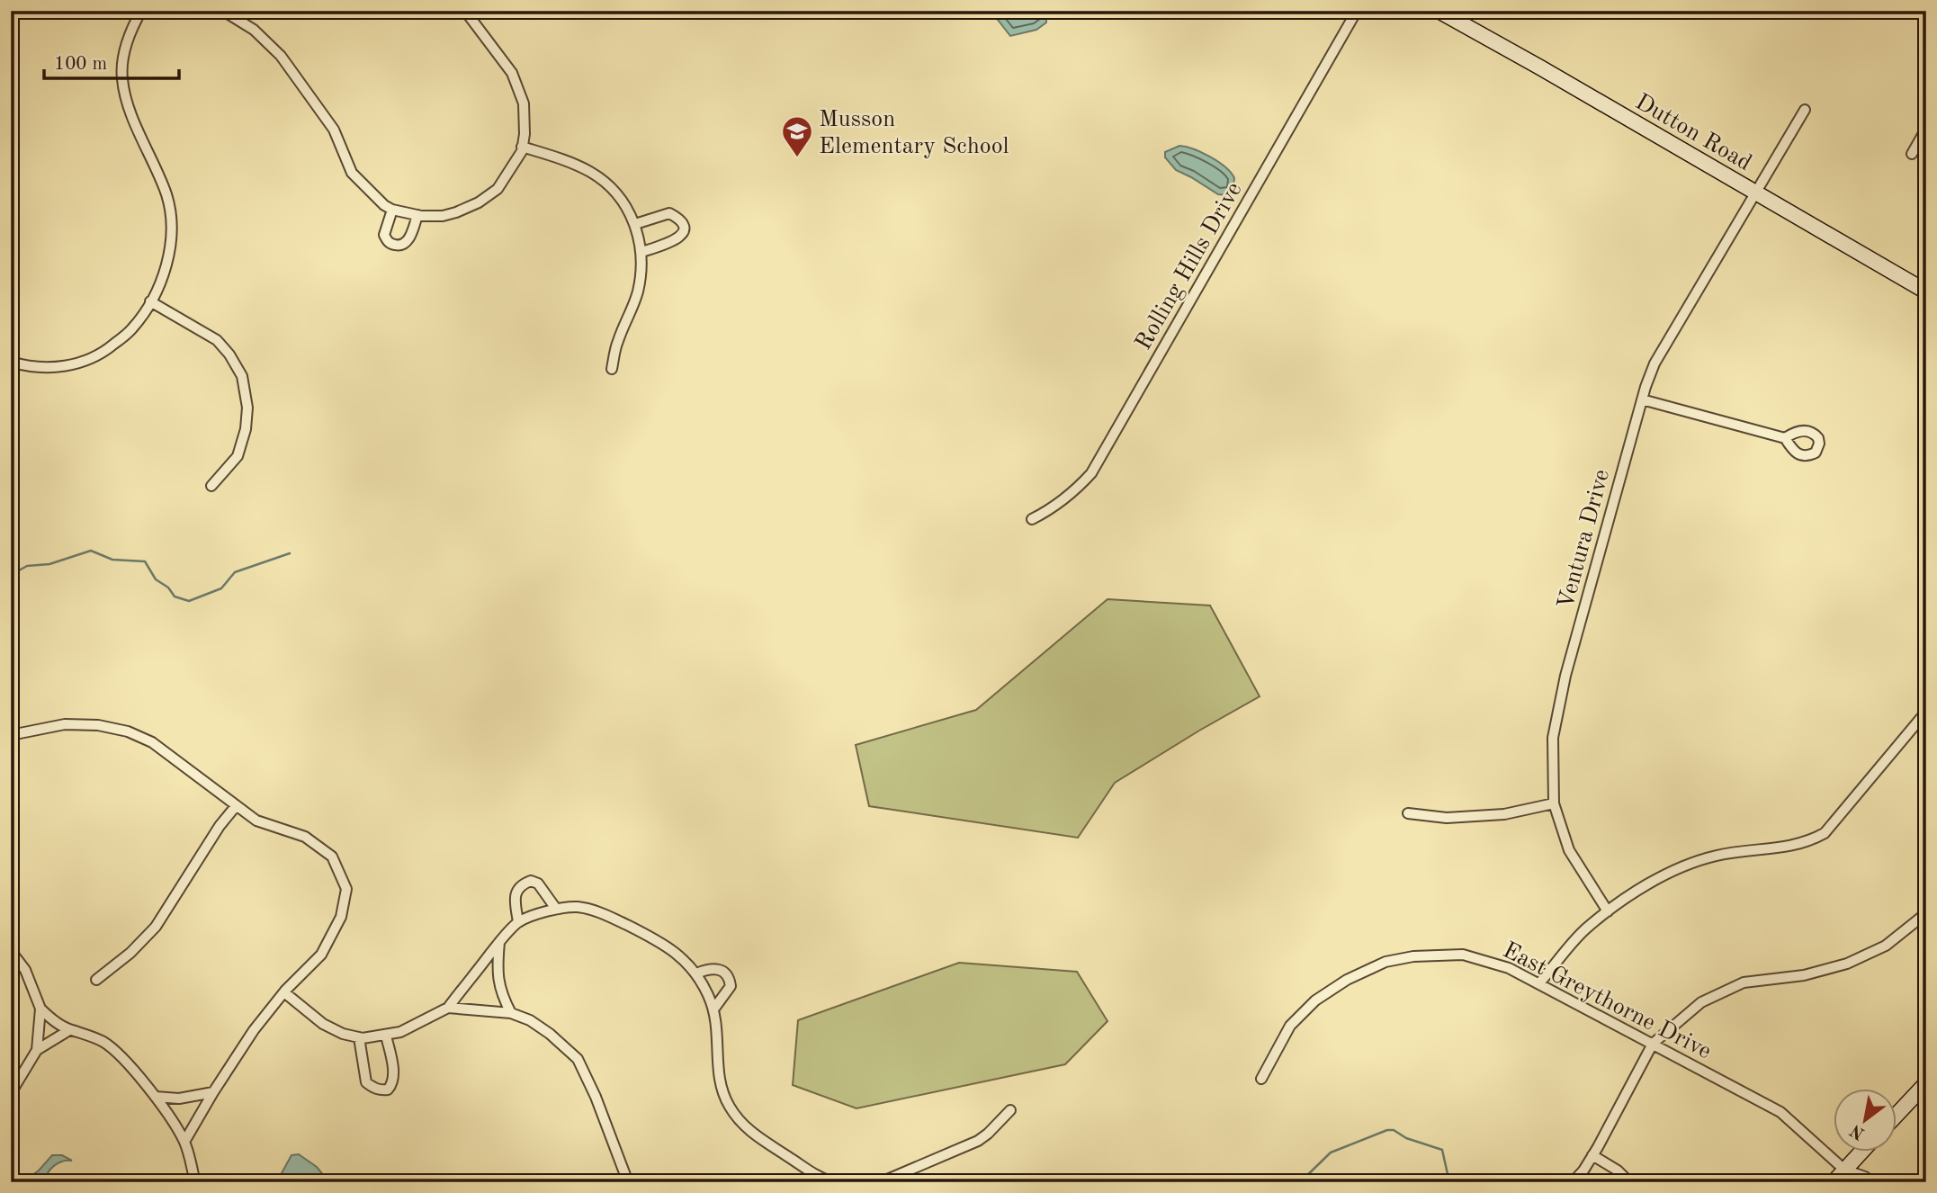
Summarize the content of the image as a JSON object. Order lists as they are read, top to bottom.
{
  "streets": {
    "street": [
      "Dutton Road",
      "Rolling Hills Drive",
      "Ventura Drive",
      "East Greythorne Drive"
    ]
  },
  "crossings": [
    ["Dutton Road", "Ventura Drive"]
  ],
  "places": {
    "school or university": ["Musson Elementary School"]
  },
  "scale_bar": "100 m",
  "north": "bottom left"
}
